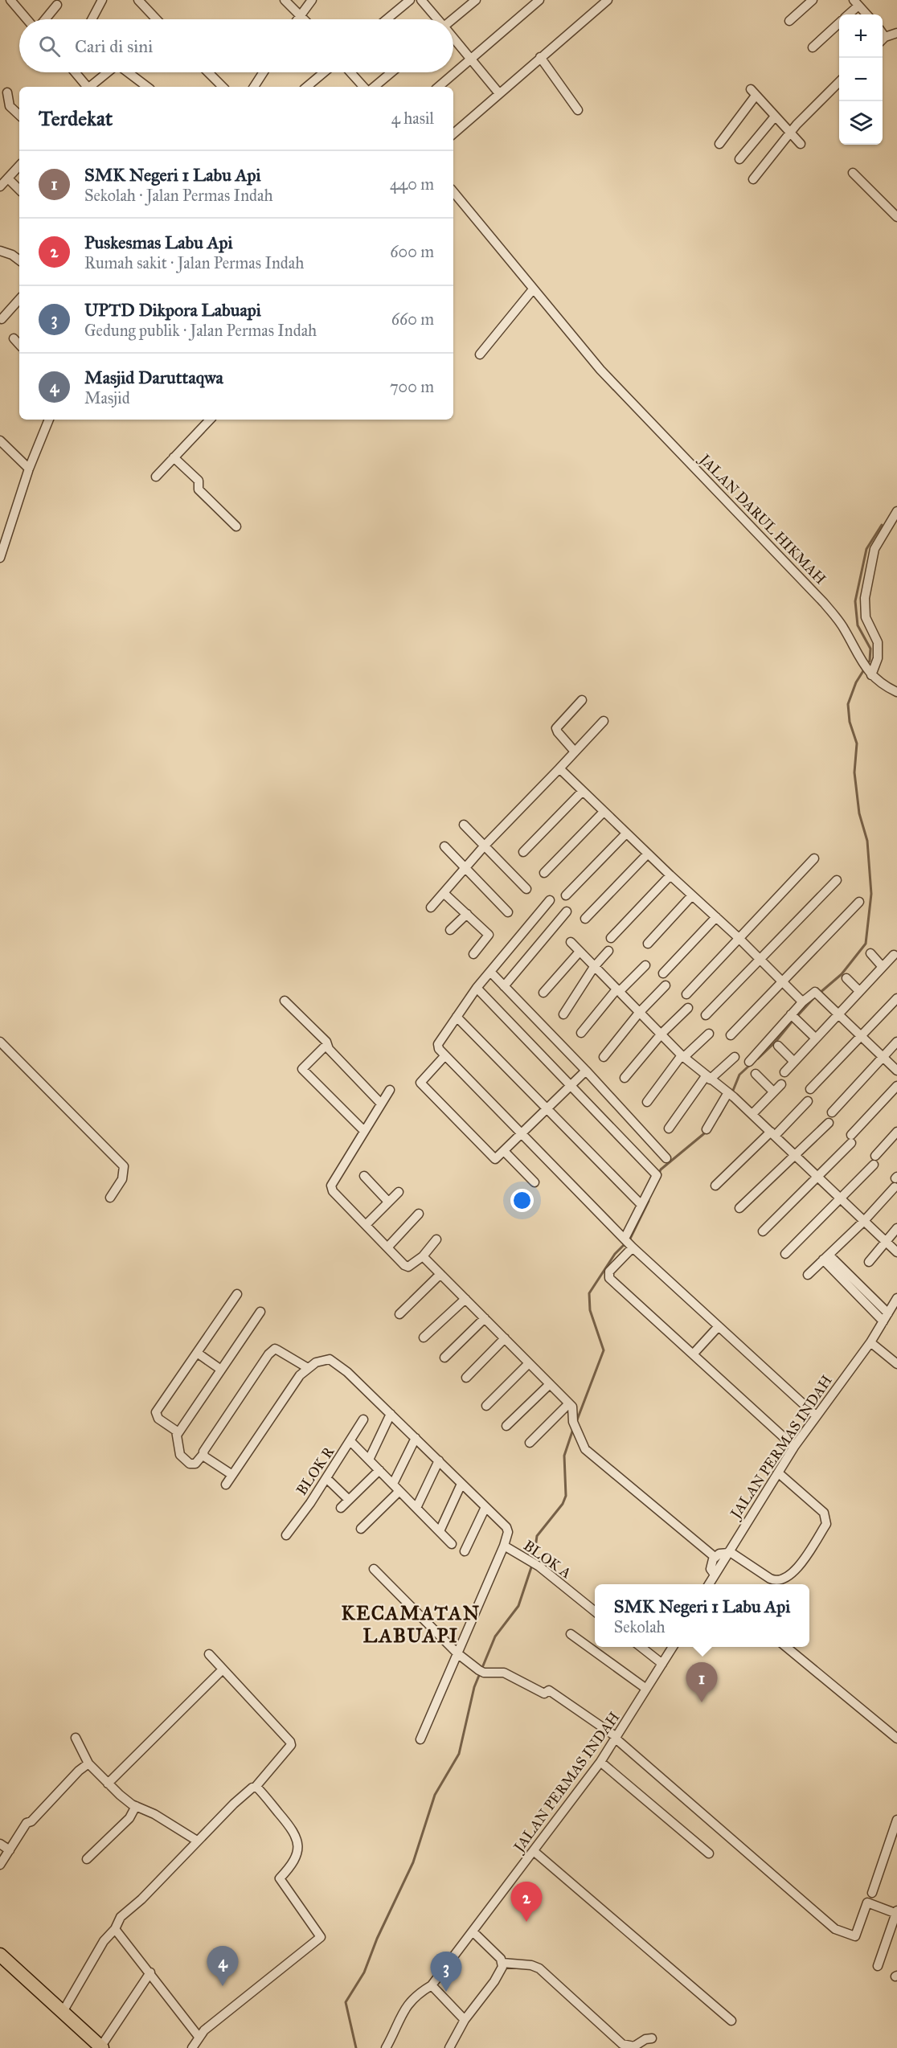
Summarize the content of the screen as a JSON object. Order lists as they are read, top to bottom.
{
  "streets": {
    "street": [
      "JALAN DARUL HIKMAH",
      "JALAN PERMAS INDAH",
      "BLOK R",
      "BLOK A"
    ]
  },
  "districts": ["KECAMATAN LABUAPI"],
  "page": {
    "map_buttons": ["+", "−"],
    "search": "Cari di sini",
    "heading": ["Terdekat", "4 hasil"],
    "list": [
      {
        "mark": "1",
        "name": "SMK Negeri 1 Labu Api",
        "note": "Sekolah · Jalan Permas Indah",
        "value": "440 m"
      },
      {
        "mark": "2",
        "name": "Puskesmas Labu Api",
        "note": "Rumah sakit · Jalan Permas Indah",
        "value": "600 m"
      },
      {
        "mark": "3",
        "name": "UPTD Dikpora Labuapi",
        "note": "Gedung publik · Jalan Permas Indah",
        "value": "660 m"
      },
      {
        "mark": "4",
        "name": "Masjid Daruttaqwa",
        "note": "Masjid",
        "value": "700 m"
      }
    ],
    "popup": ["SMK Negeri 1 Labu Api", "Sekolah"],
    "pins": [
      "1",
      "2",
      "4",
      "3"
    ]
  }
}
